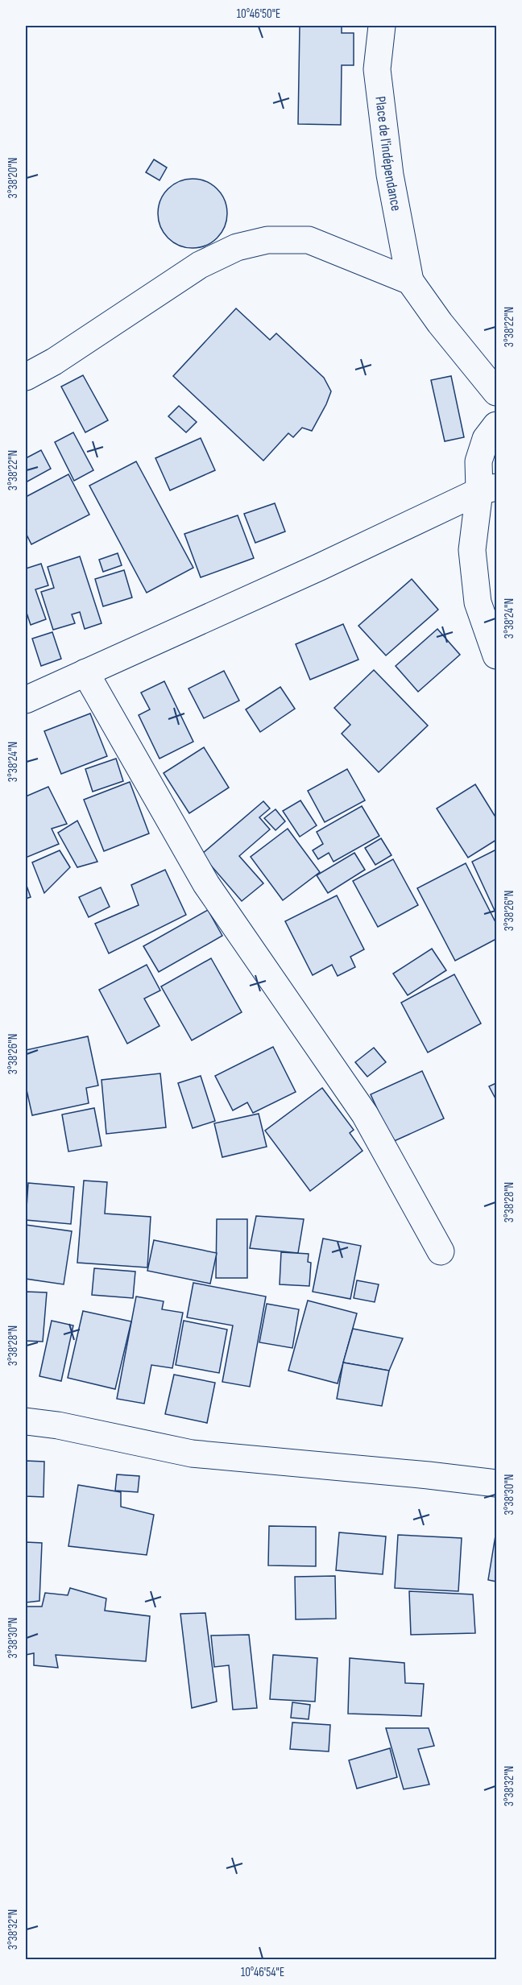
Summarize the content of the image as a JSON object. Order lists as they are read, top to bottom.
{
  "streets": {
    "street": ["Place de l'indépendance"]
  },
  "coordinates": [
    "10°46'50\"E",
    "3°38'20\"N",
    "3°38'22\"N",
    "3°38'24\"N",
    "3°38'26\"N",
    "3°38'28\"N",
    "3°38'30\"N",
    "3°38'32\"N",
    "10°46'54\"E"
  ]
}
